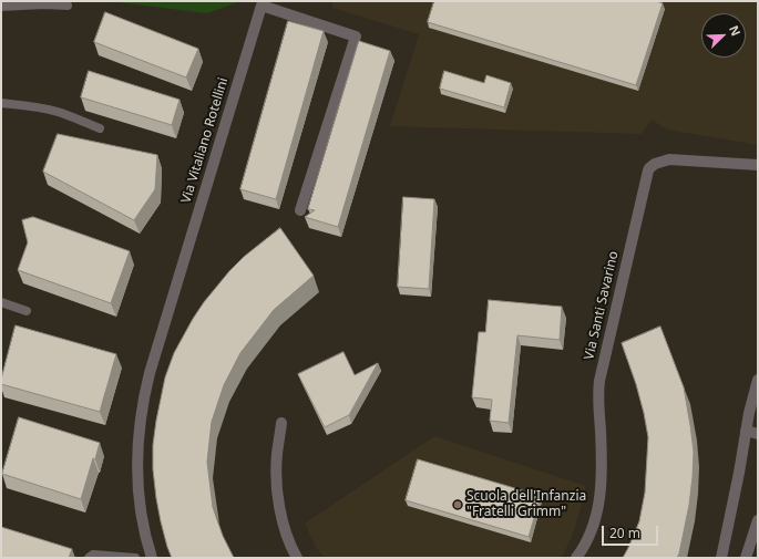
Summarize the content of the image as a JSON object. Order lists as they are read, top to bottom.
{
  "streets": {
    "street": ["Via Vitaliano Rotellini", "Via Santi Savarino"]
  },
  "places": ["Scuola dell'Infanzia \"Fratelli Grimm\""],
  "scale_bar": "20 m",
  "north": "top right"
}
